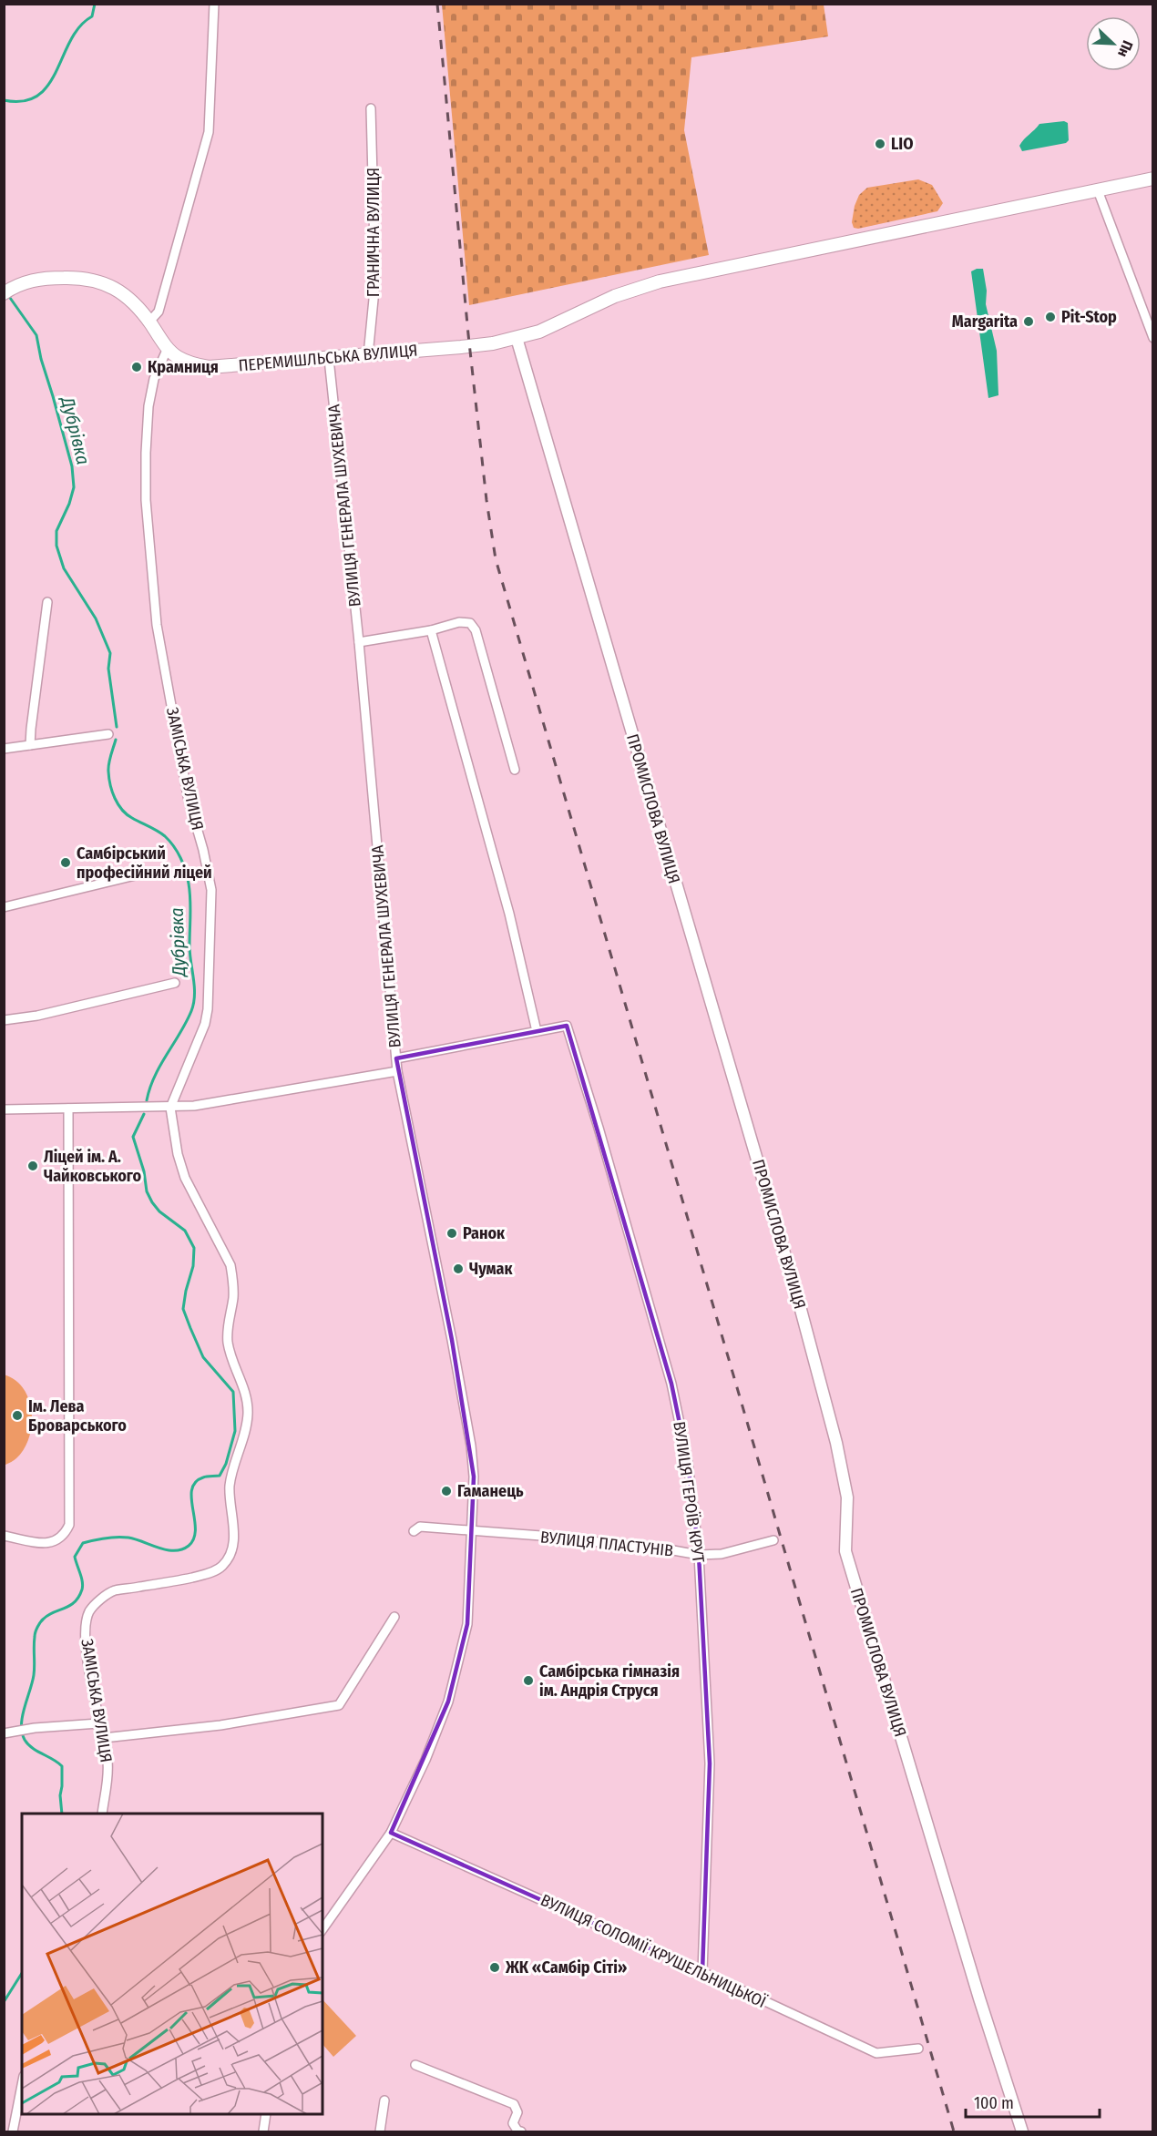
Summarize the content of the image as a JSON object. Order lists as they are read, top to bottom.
{
  "streets": {
    "main road": ["ПЕРЕМИШЛЬСЬКА ВУЛИЦЯ"],
    "street": [
      "ГРАНИЧНА ВУЛИЦЯ",
      "ВУЛИЦЯ ГЕНЕРАЛА ШУХЕВИЧА",
      "ЗАМІСЬКА ВУЛИЦЯ",
      "ПРОМИСЛОВА ВУЛИЦЯ",
      "ВУЛИЦЯ ГЕРОЇВ КРУТ",
      "ВУЛИЦЯ ПЛАСТУНІВ",
      "ВУЛИЦЯ СОЛОМІЇ КРУШЕЛЬНИЦЬКОЇ"
    ]
  },
  "crossings": [
    ["ГРАНИЧНА ВУЛИЦЯ", "ПЕРЕМИШЛЬСЬКА ВУЛИЦЯ"],
    ["ПЕРЕМИШЛЬСЬКА ВУЛИЦЯ", "ВУЛИЦЯ ГЕНЕРАЛА ШУХЕВИЧА"],
    ["ПЕРЕМИШЛЬСЬКА ВУЛИЦЯ", "ЗАМІСЬКА ВУЛИЦЯ"],
    ["ПЕРЕМИШЛЬСЬКА ВУЛИЦЯ", "ПРОМИСЛОВА ВУЛИЦЯ"],
    ["ВУЛИЦЯ ГЕНЕРАЛА ШУХЕВИЧА", "ВУЛИЦЯ ПЛАСТУНІВ"],
    ["ВУЛИЦЯ ГЕНЕРАЛА ШУХЕВИЧА", "ВУЛИЦЯ СОЛОМІЇ КРУШЕЛЬНИЦЬКОЇ"],
    ["ВУЛИЦЯ ГЕРОЇВ КРУТ", "ВУЛИЦЯ ПЛАСТУНІВ"],
    ["ВУЛИЦЯ ГЕРОЇВ КРУТ", "ВУЛИЦЯ СОЛОМІЇ КРУШЕЛЬНИЦЬКОЇ"]
  ],
  "water": ["Дубрівка"],
  "places": [
    "LIO",
    "Pit-Stop",
    "Margarita",
    "Крамниця",
    "Самбірський професійний ліцей",
    "Ліцей ім. А. Чайковського",
    "Ранок",
    "Чумак",
    "Ім. Лева Броварського",
    "Гаманець",
    "Самбірська гімназія ім. Андрія Струся",
    "ЖК «Самбір Сіті»"
  ],
  "scale_bar": "100 m",
  "north": "bottom right"
}
